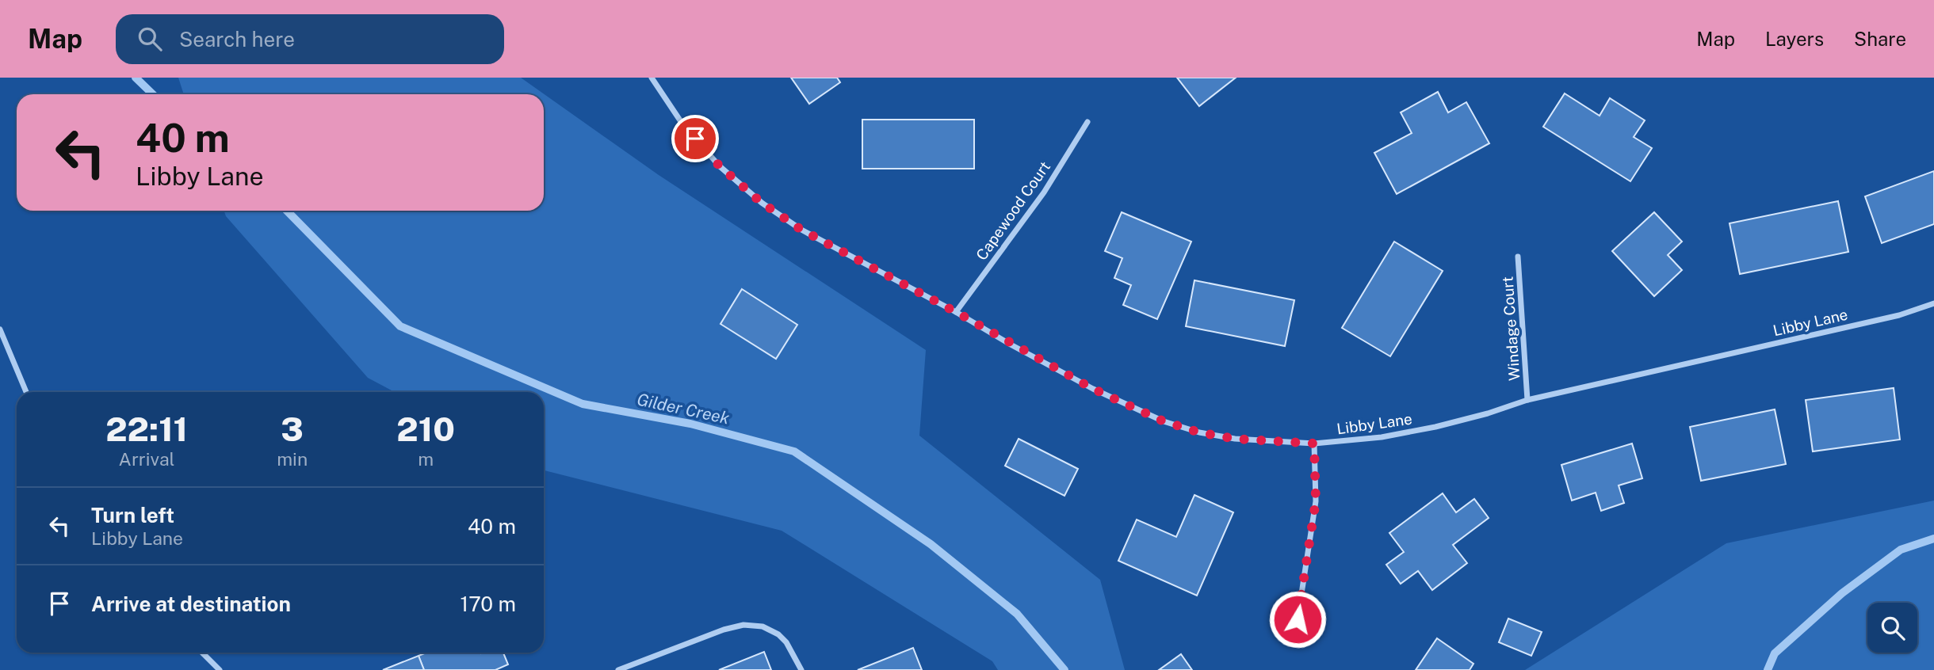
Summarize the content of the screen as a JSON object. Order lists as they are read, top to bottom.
{
  "streets": {
    "street": ["Capewood Court", "Libby Lane", "Windage Court"]
  },
  "crossings": [
    ["Capewood Court", "Libby Lane"],
    ["Libby Lane", "Windage Court"]
  ],
  "water": ["Gilder Creek"],
  "page": {
    "header": "Map",
    "search": "Search here",
    "nav": ["Map", "Layers", "Share"],
    "turn": ["40 m", "Libby Lane"],
    "eta": [
      "22:11",
      "Arrival",
      "3",
      "min",
      "210",
      "m"
    ],
    "list": [
      {
        "name": "Turn left",
        "note": "Libby Lane",
        "value": "40 m"
      },
      {
        "name": "Arrive at destination",
        "value": "170 m"
      }
    ]
  }
}
